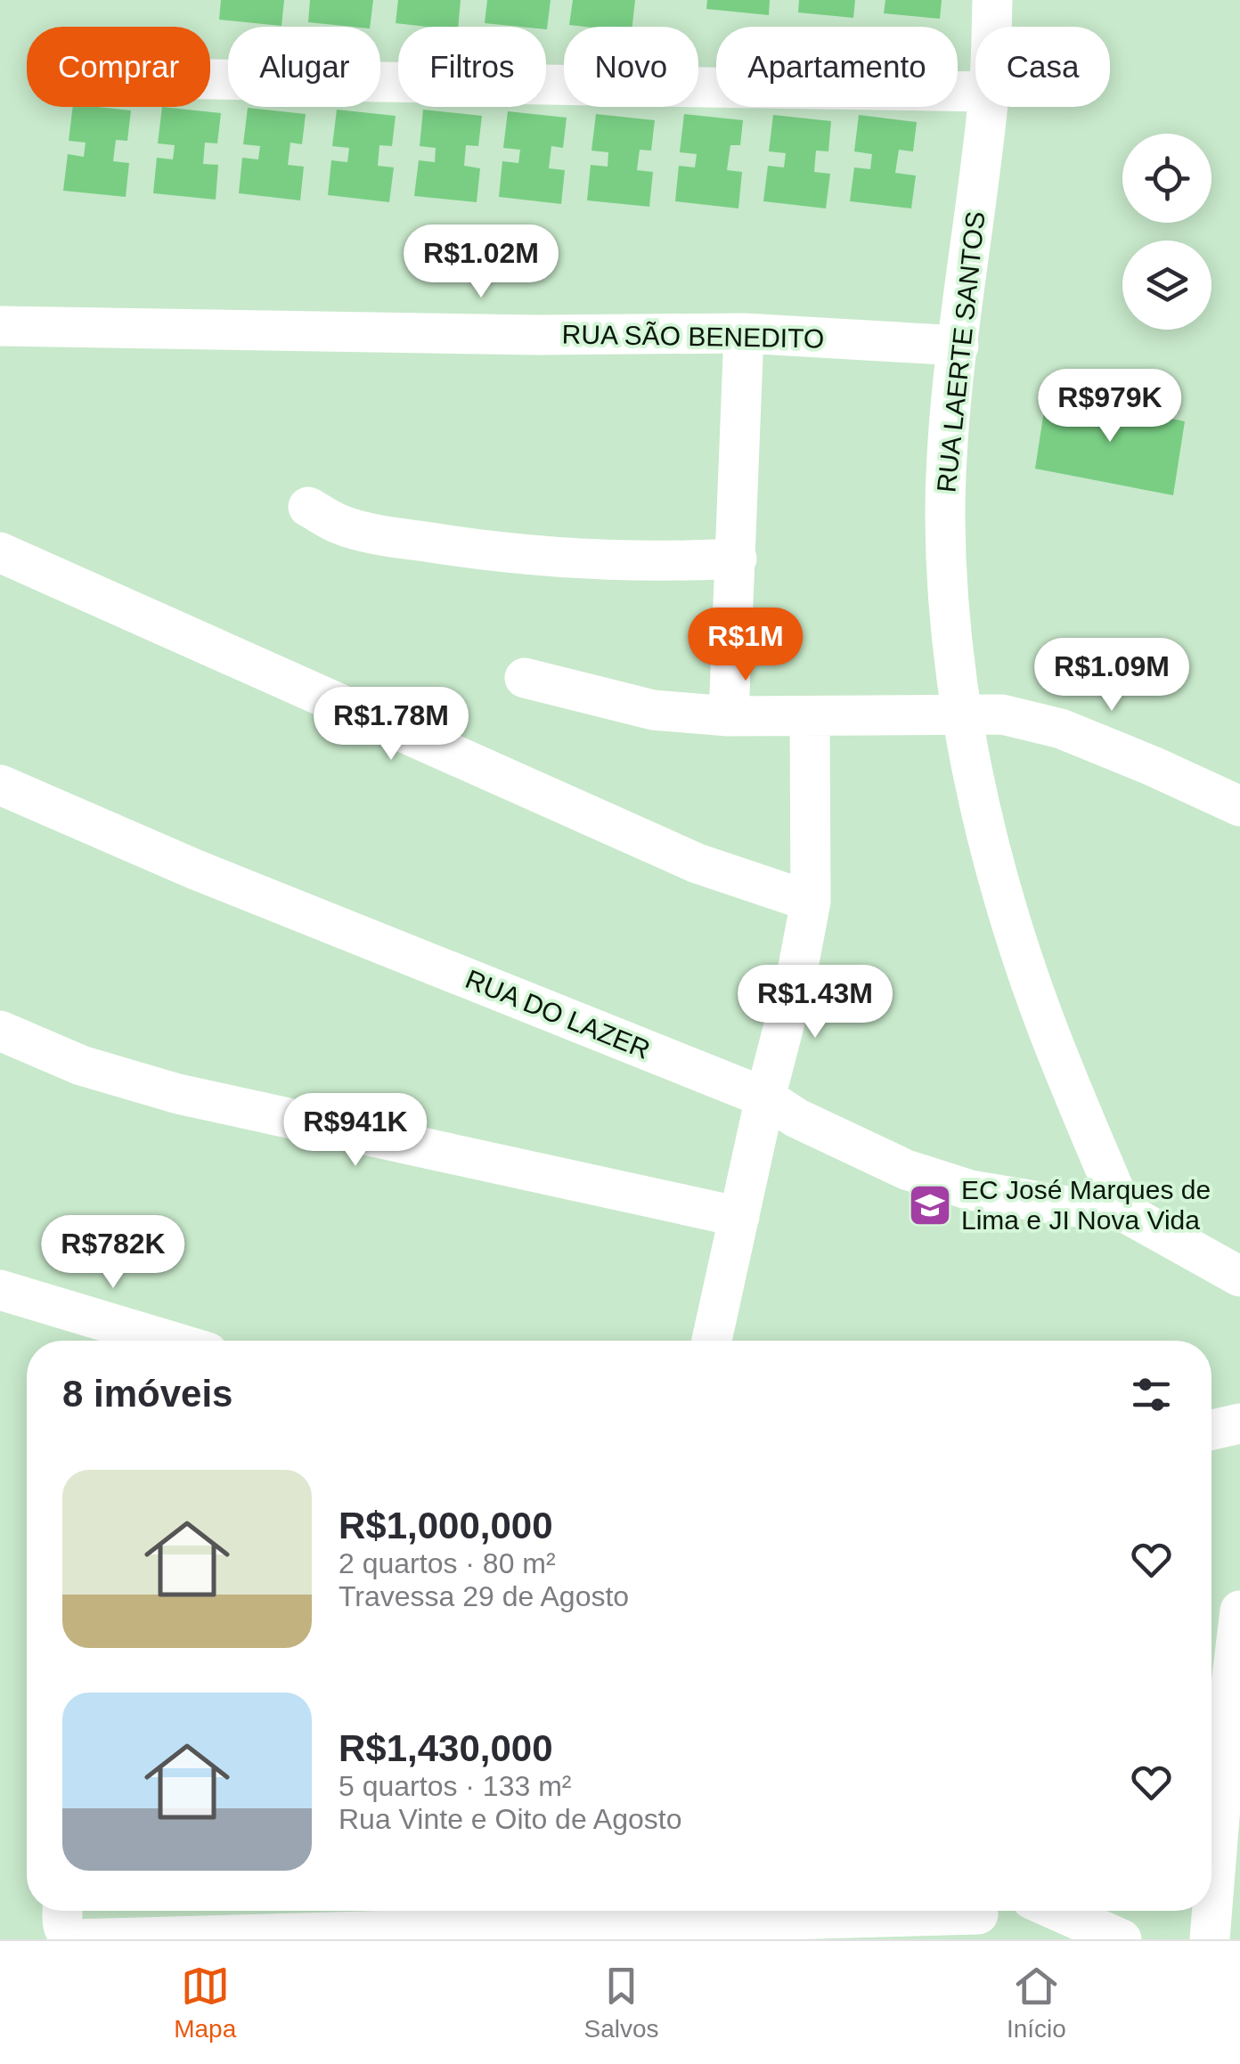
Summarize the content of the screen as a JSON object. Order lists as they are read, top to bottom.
{
  "streets": {
    "street": ["RUA SÃO BENEDITO", "RUA LAERTE SANTOS", "RUA DO LAZER"]
  },
  "crossings": [
    ["RUA SÃO BENEDITO", "RUA LAERTE SANTOS"],
    ["RUA LAERTE SANTOS", "RUA DO LAZER"]
  ],
  "places": {
    "school or university": ["EC José Marques de Lima e JI Nova Vida"]
  },
  "page": {
    "chip": [
      "Comprar",
      "Alugar",
      "Filtros",
      "Novo",
      "Apartamento",
      "Casa"
    ],
    "price": [
      "R$1.02M",
      "R$979K",
      "R$1M",
      "R$1.09M",
      "R$1.78M",
      "R$1.43M",
      "R$941K",
      "R$782K"
    ],
    "heading": "8 imóveis",
    "list": [
      {
        "name": "R$1,000,000",
        "note": "2 quartos · 80 m² · Travessa 29 de Agosto"
      },
      {
        "name": "R$1,430,000",
        "note": "5 quartos · 133 m² · Rua Vinte e Oito de Agosto"
      }
    ],
    "tabs": ["Mapa", "Salvos", "Início"]
  }
}
